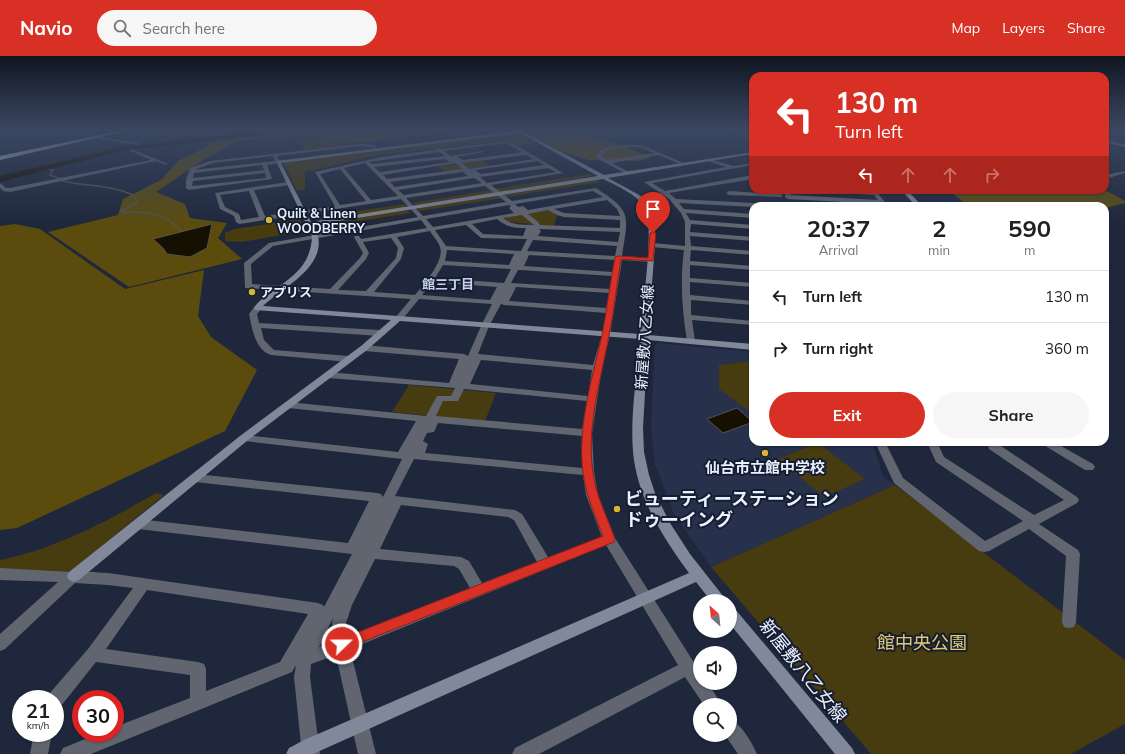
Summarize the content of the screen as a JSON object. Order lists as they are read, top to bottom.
{
  "streets": {
    "street": ["新屋敷八乙女線"]
  },
  "districts": ["館三丁目"],
  "parks": ["館中央公園"],
  "places": [
    "Quilt & Linen WOODBERRY",
    "アプリス",
    "仙台市立館中学校",
    "ビューティーステーション ドゥーイング"
  ],
  "north": "top left",
  "page": {
    "header": "Navio",
    "search": "Search here",
    "nav": ["Map", "Layers", "Share"],
    "turn": ["130 m", "Turn left"],
    "eta": [
      "20:37",
      "Arrival",
      "2",
      "min",
      "590",
      "m"
    ],
    "list": [
      {
        "name": "Turn left",
        "value": "130 m"
      },
      {
        "name": "Turn right",
        "value": "360 m"
      }
    ],
    "buttons": ["Exit", "Share"],
    "speed": "21 km/h",
    "limit": "30"
  }
}
